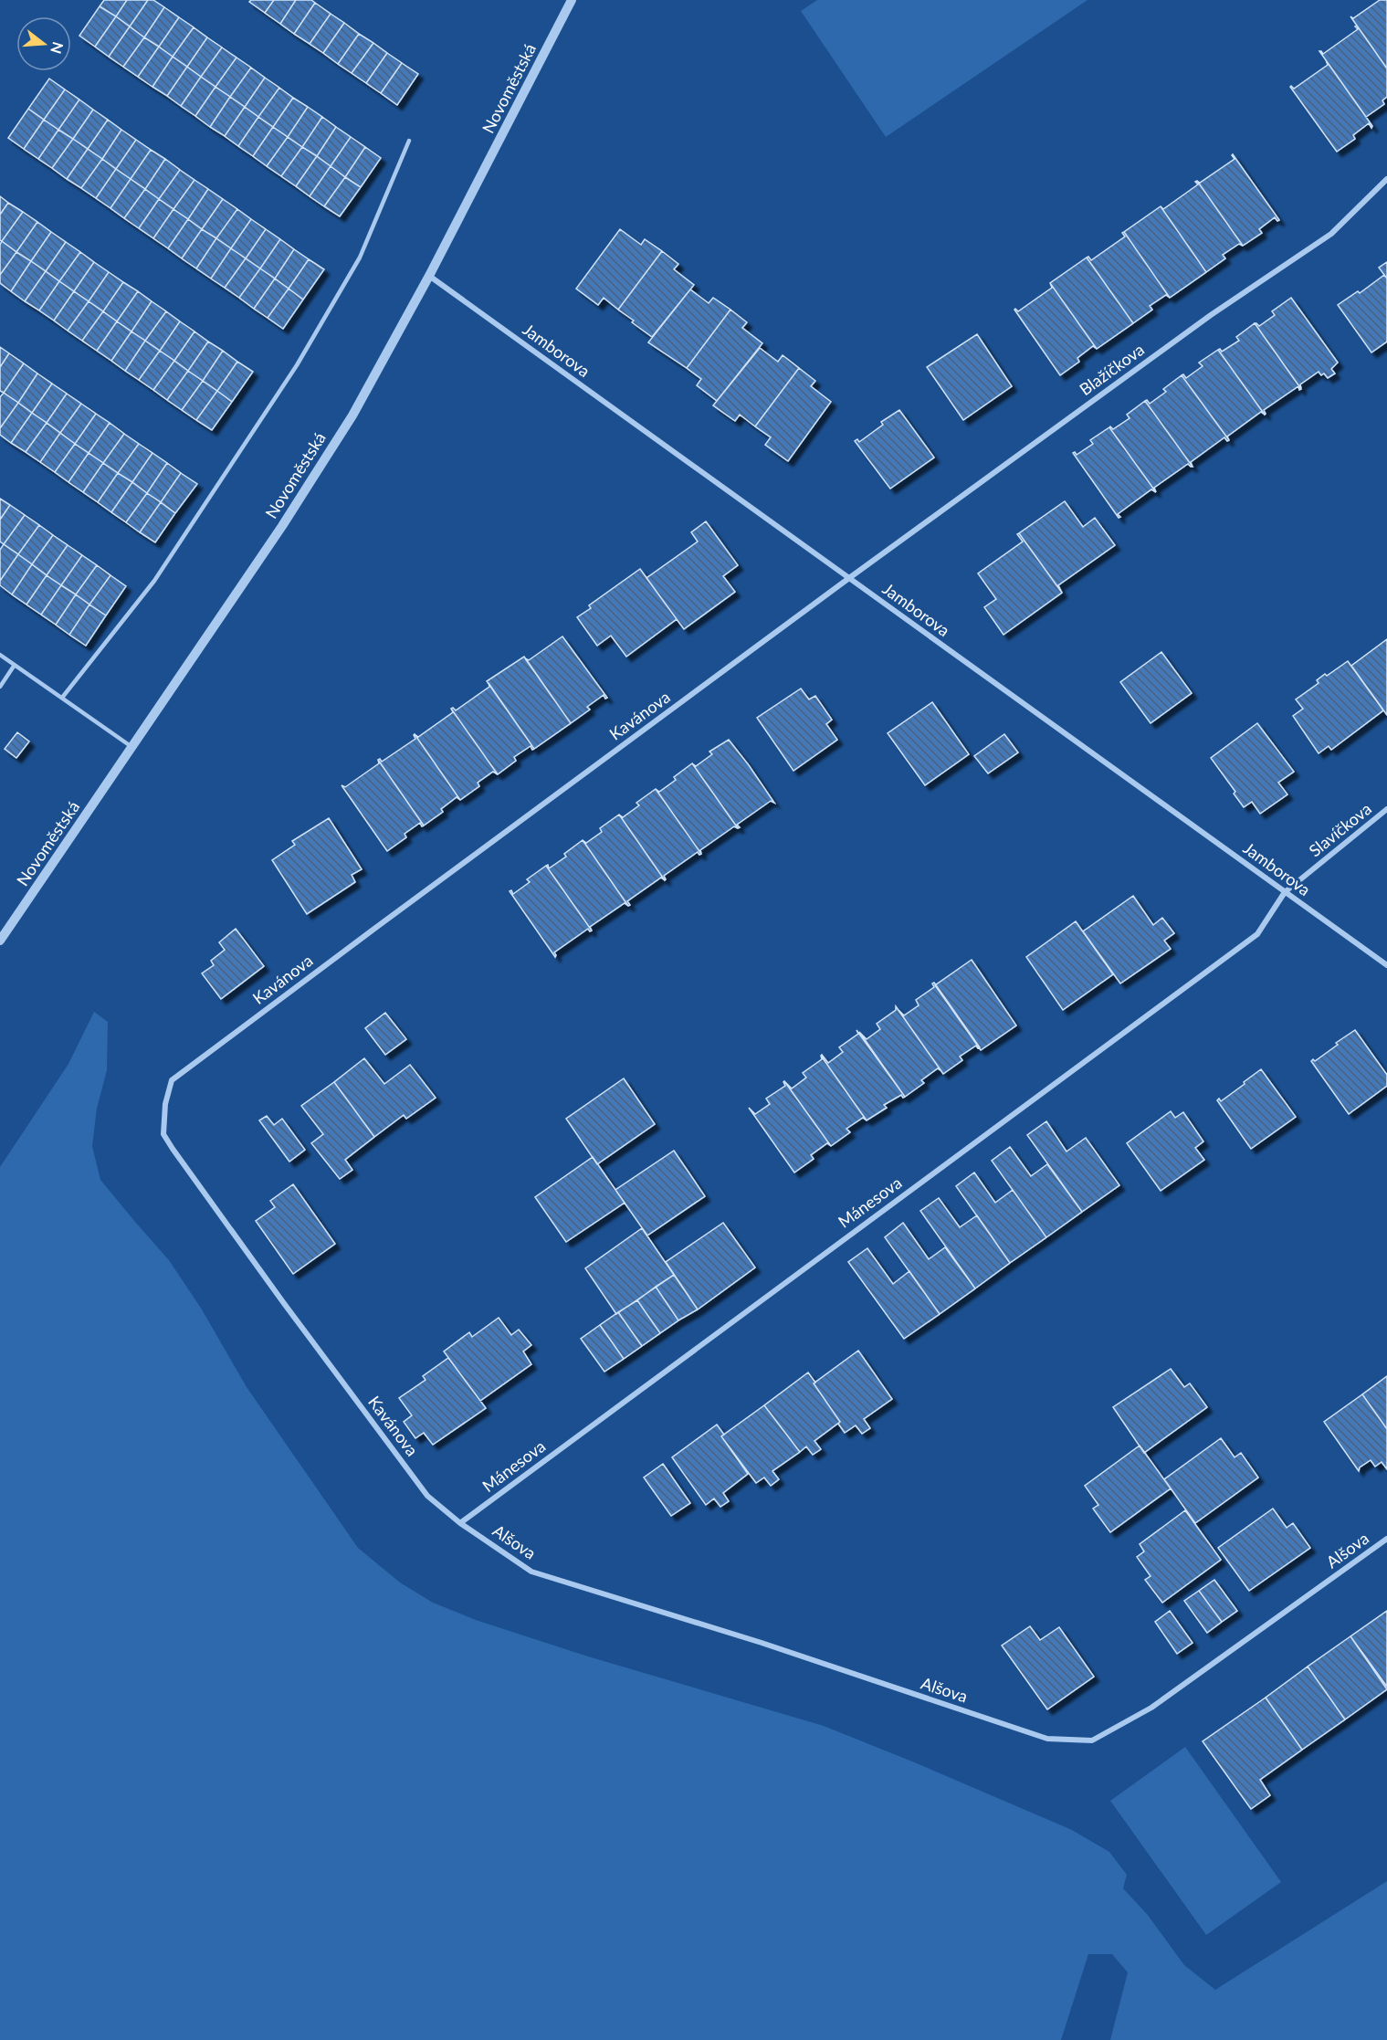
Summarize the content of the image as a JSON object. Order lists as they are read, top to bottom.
{
  "streets": {
    "street": [
      "Novoměstská",
      "Jamborova",
      "Blažíčkova",
      "Kavánova",
      "Slavíčkova",
      "Mánesova",
      "Alšova"
    ]
  },
  "crossings": [
    ["Novoměstská", "Jamborova"],
    ["Jamborova", "Blažíčkova"],
    ["Jamborova", "Kavánova"],
    ["Jamborova", "Slavíčkova"],
    ["Jamborova", "Mánesova"],
    ["Blažíčkova", "Kavánova"],
    ["Kavánova", "Mánesova"],
    ["Kavánova", "Alšova"],
    ["Slavíčkova", "Mánesova"],
    ["Mánesova", "Alšova"]
  ],
  "north": "right"
}
